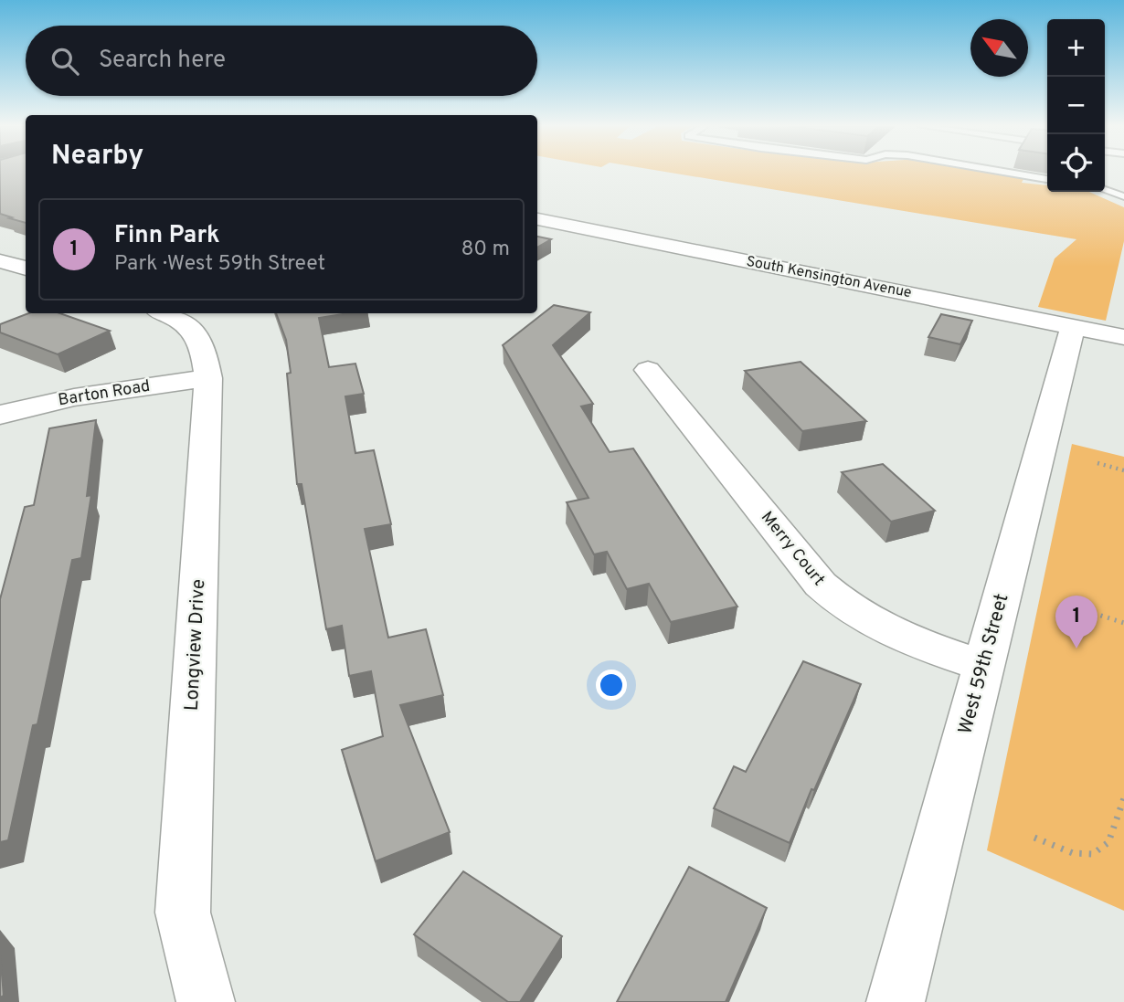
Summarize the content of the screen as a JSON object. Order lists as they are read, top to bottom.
{
  "streets": {
    "street": [
      "South Kensington Avenue",
      "Barton Road",
      "Merry Court",
      "Longview Drive",
      "West 59th Street"
    ]
  },
  "crossings": [
    ["South Kensington Avenue", "West 59th Street"],
    ["Barton Road", "Longview Drive"],
    ["Merry Court", "West 59th Street"]
  ],
  "north": "top left",
  "page": {
    "map_buttons": ["+", "−"],
    "search": "Search here",
    "heading": "Nearby",
    "list": [
      {
        "mark": "1",
        "name": "Finn Park",
        "note": "Park · West 59th Street",
        "value": "80 m"
      }
    ],
    "pins": "1"
  }
}
